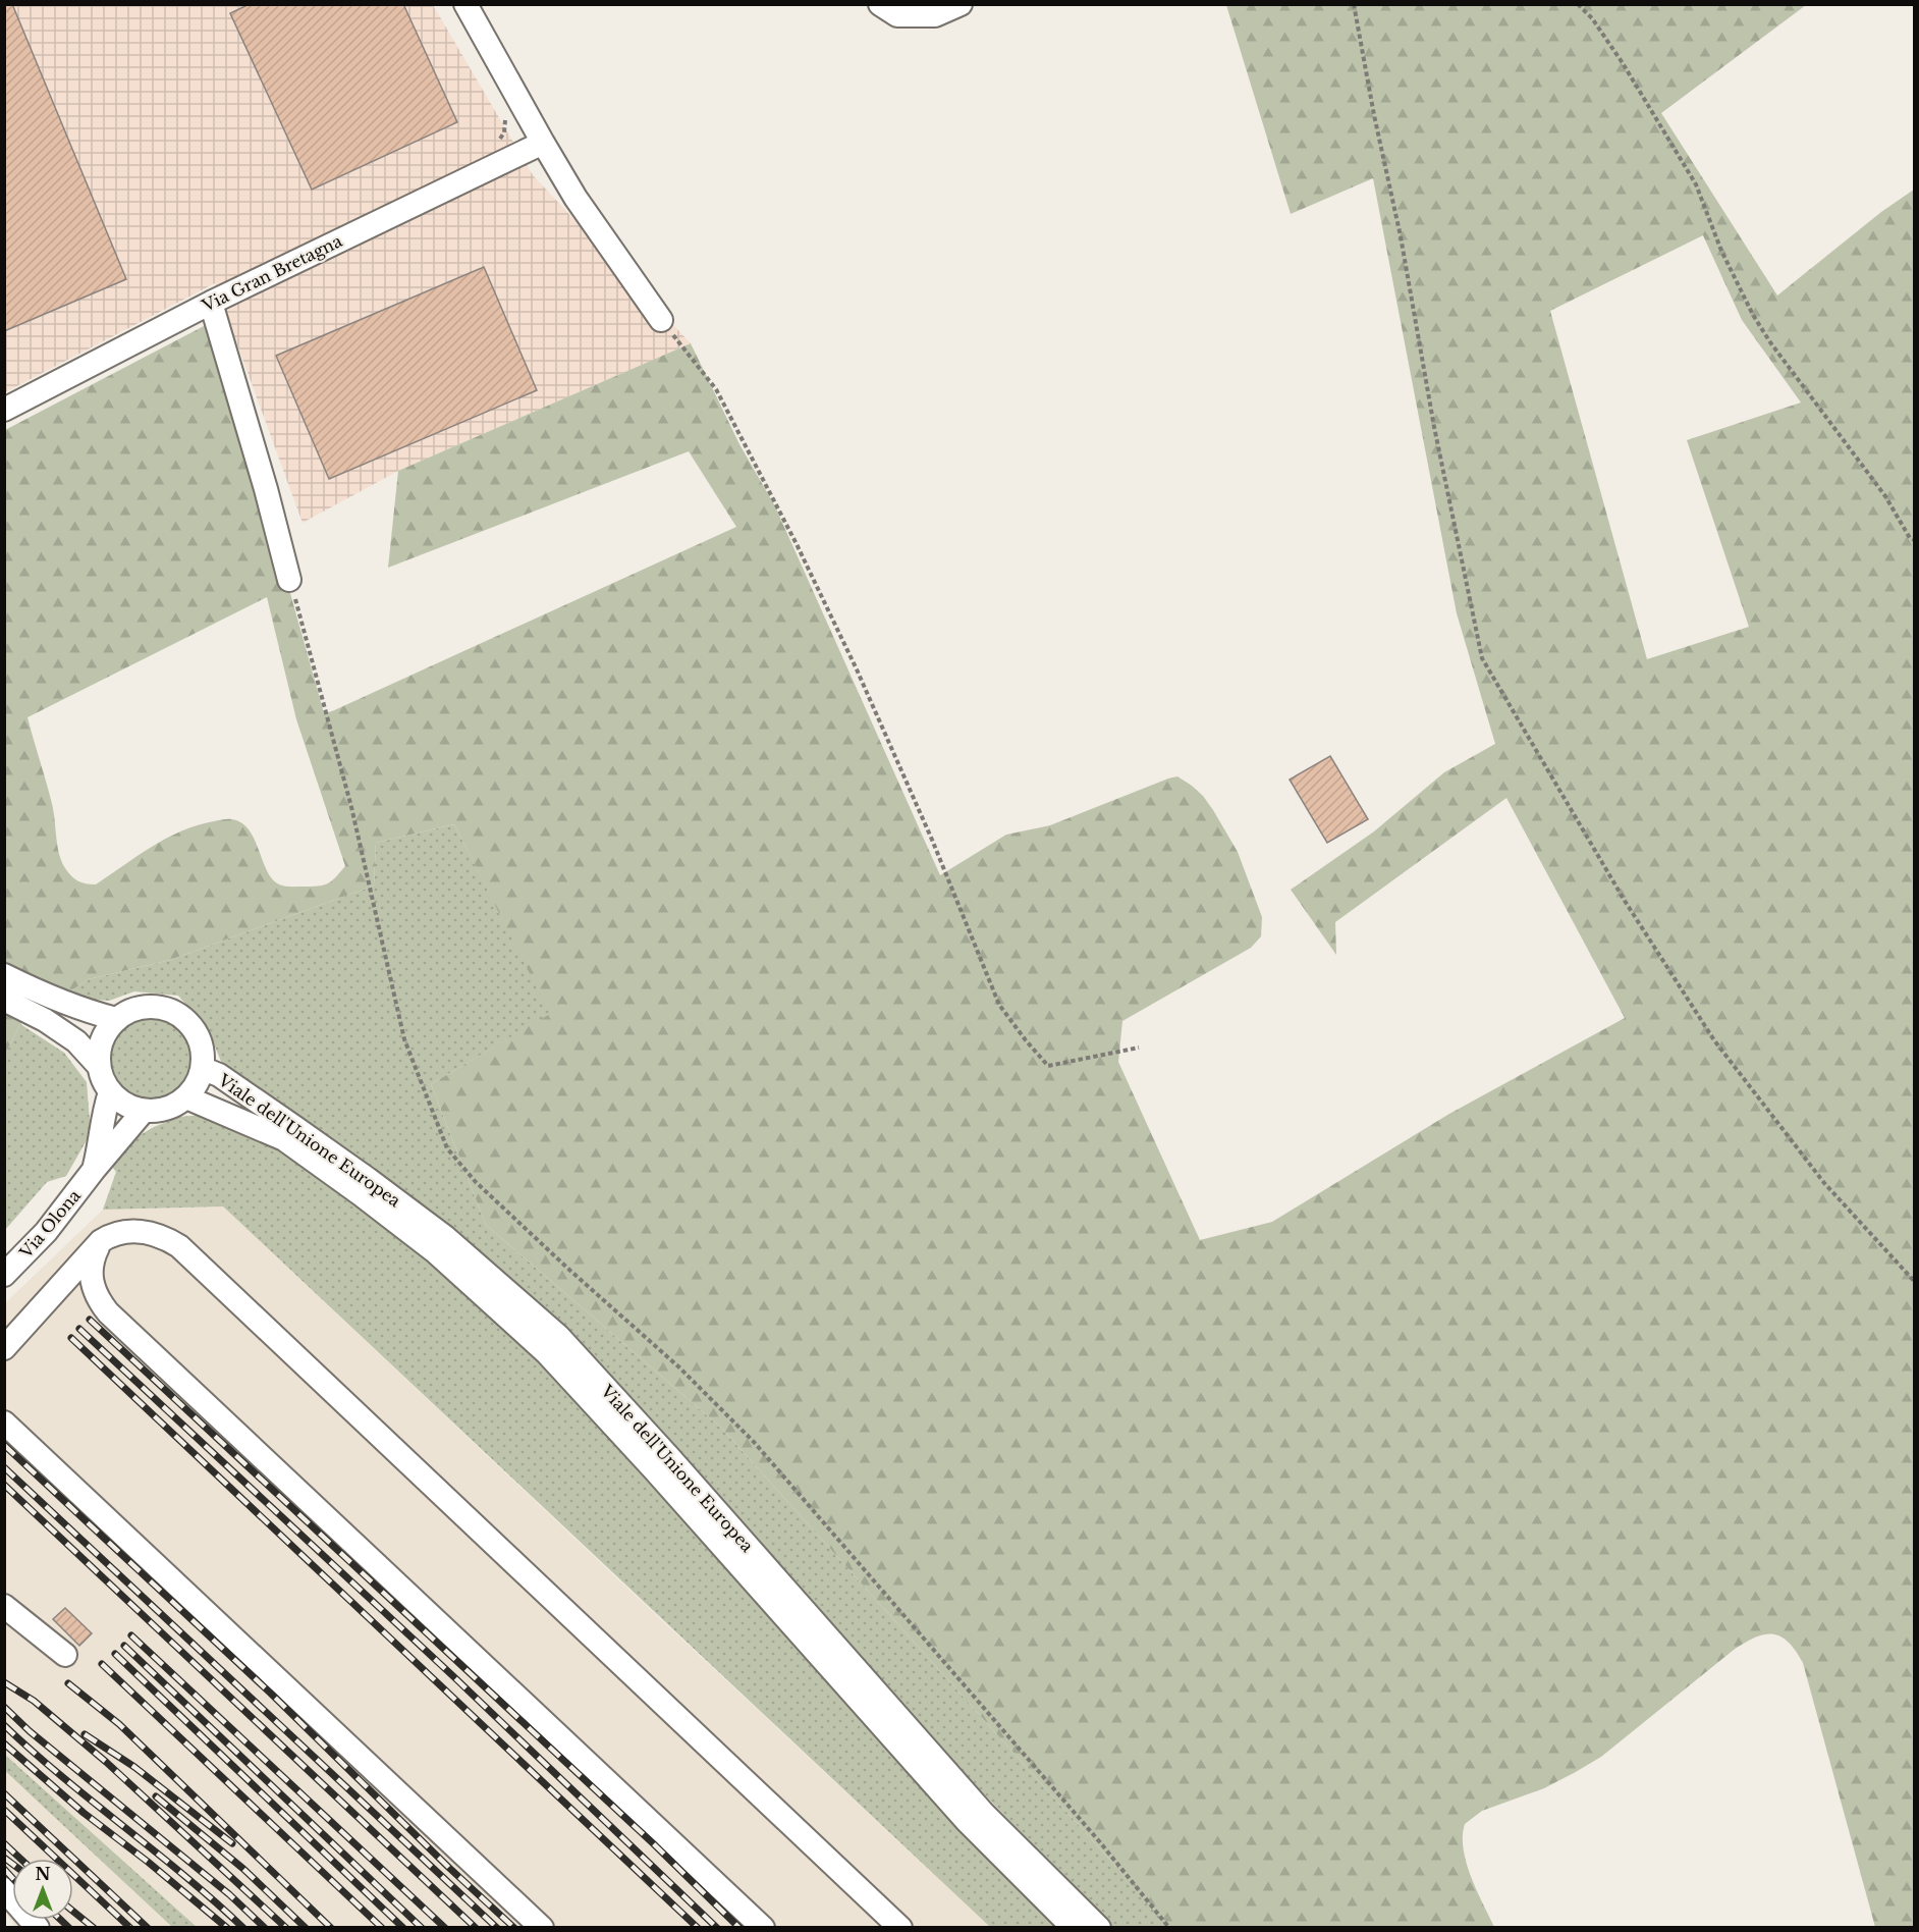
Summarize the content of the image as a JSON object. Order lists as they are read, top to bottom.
{
  "streets": {
    "street": ["Via Gran Bretagna", "Viale dell'Unione Europea", "Via Olona"]
  },
  "crossings": [
    ["Viale dell'Unione Europea", "Via Olona"]
  ],
  "north": "top"
}
